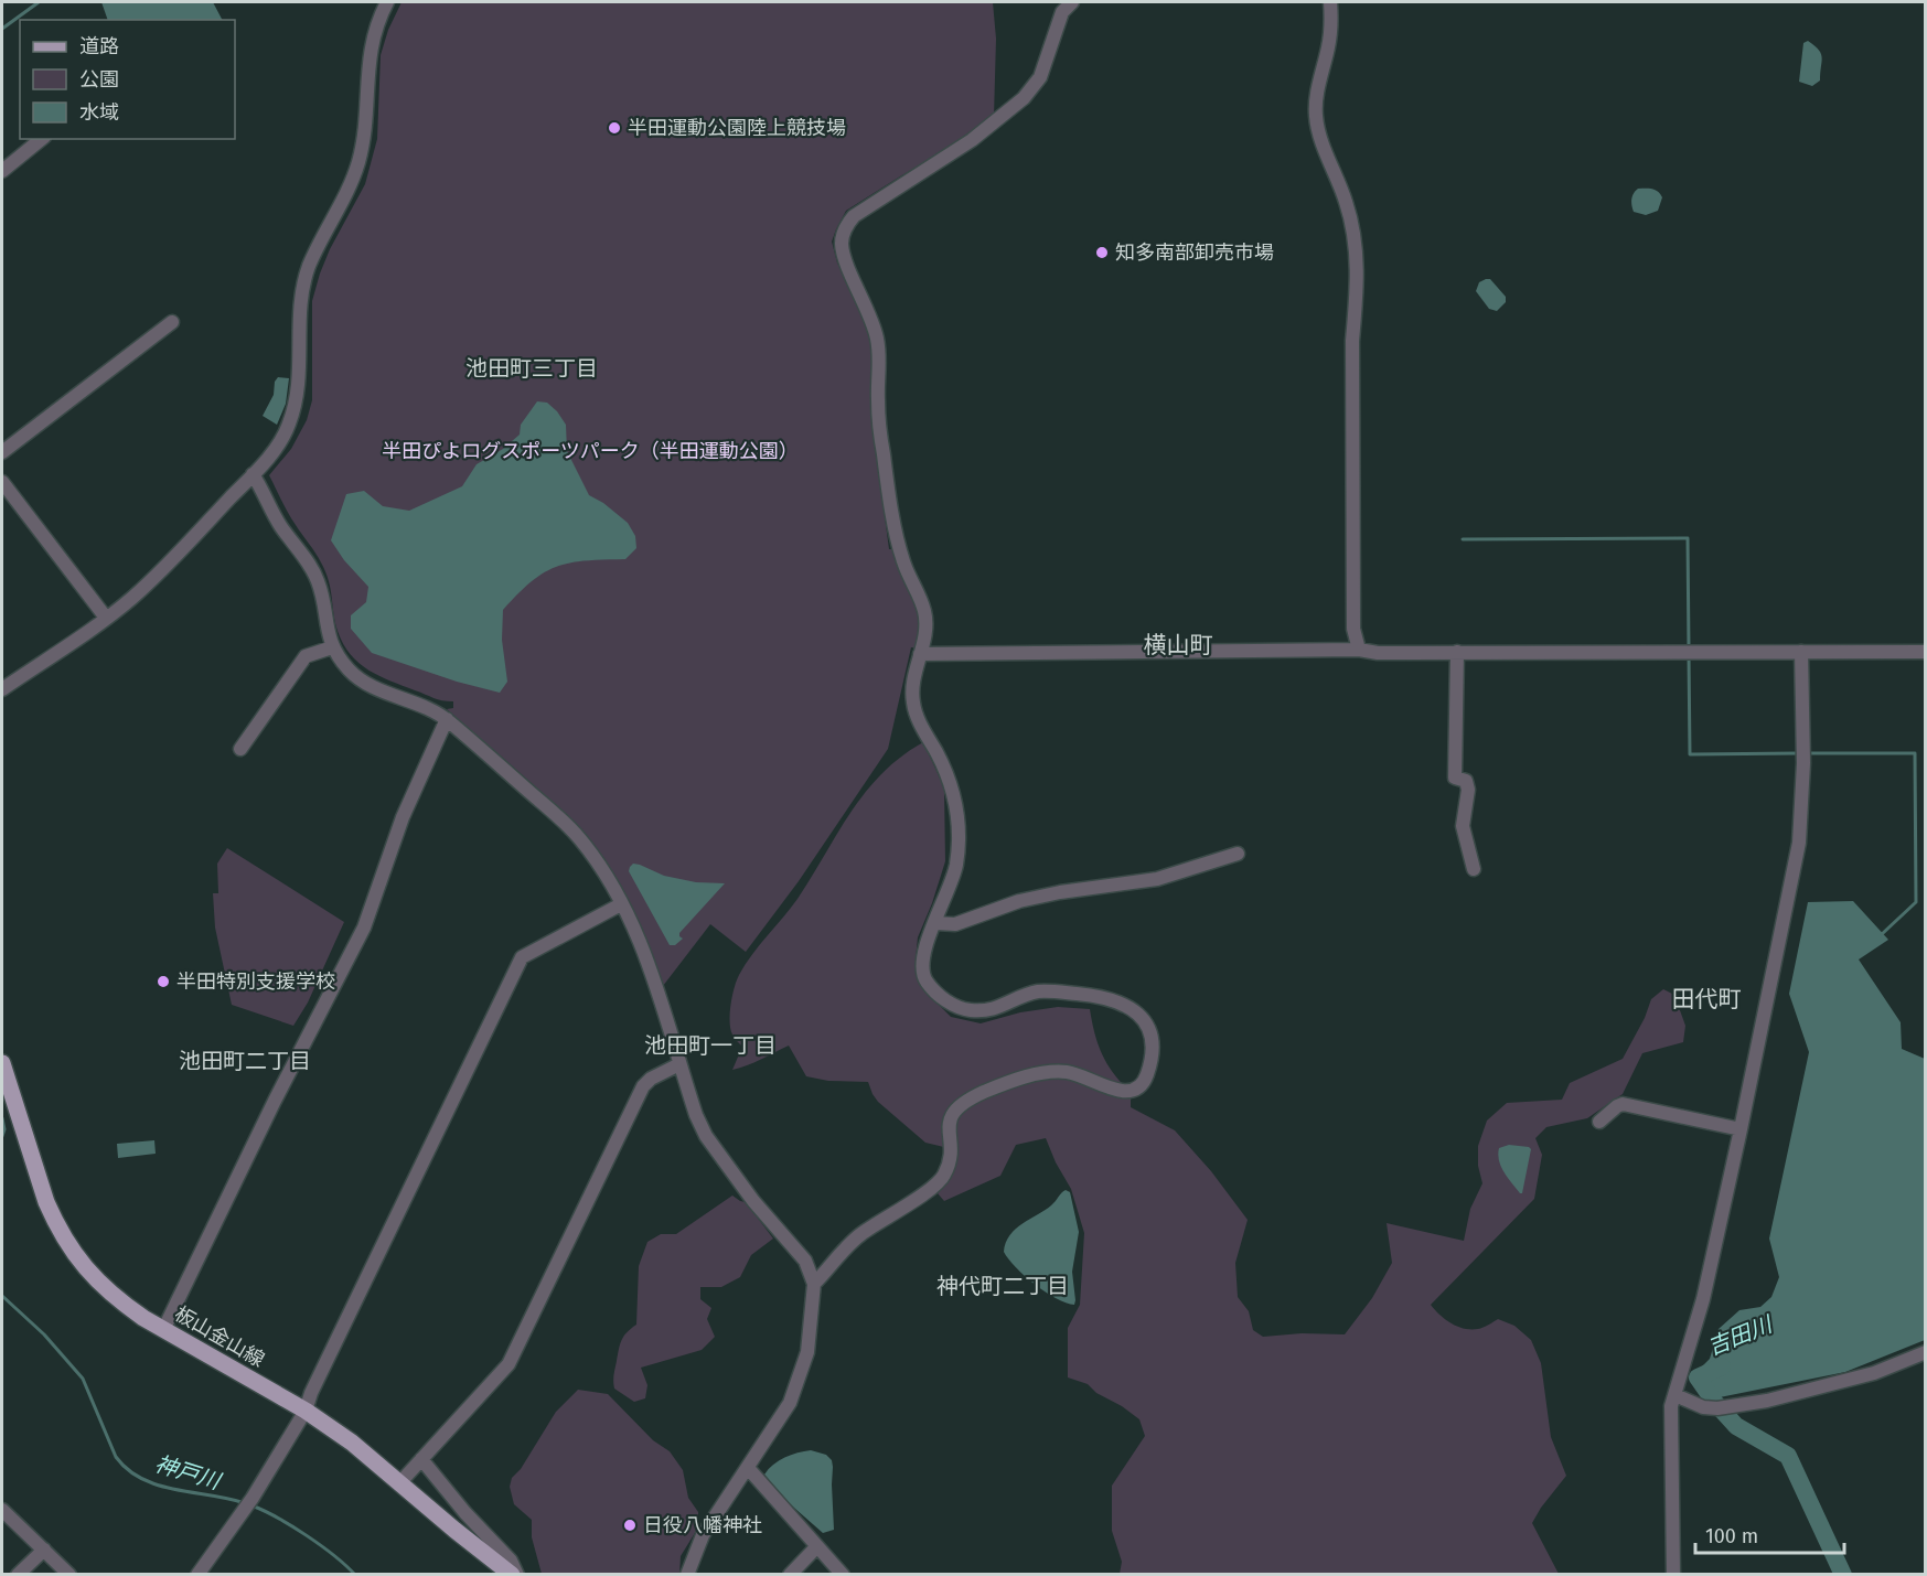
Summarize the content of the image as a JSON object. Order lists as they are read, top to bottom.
{
  "streets": {
    "main road": ["板山金山線"]
  },
  "districts": [
    "池田町三丁目",
    "横山町",
    "田代町",
    "池田町一丁目",
    "池田町二丁目",
    "神代町二丁目"
  ],
  "water": ["吉田川", "神戸川"],
  "parks": ["半田ぴよログスポーツパーク（半田運動公園）"],
  "places": [
    "半田運動公園陸上競技場",
    "知多南部卸売市場",
    "半田特別支援学校",
    "日役八幡神社"
  ],
  "legend": ["道路", "公園", "水域"],
  "scale_bar": "100 m"
}
